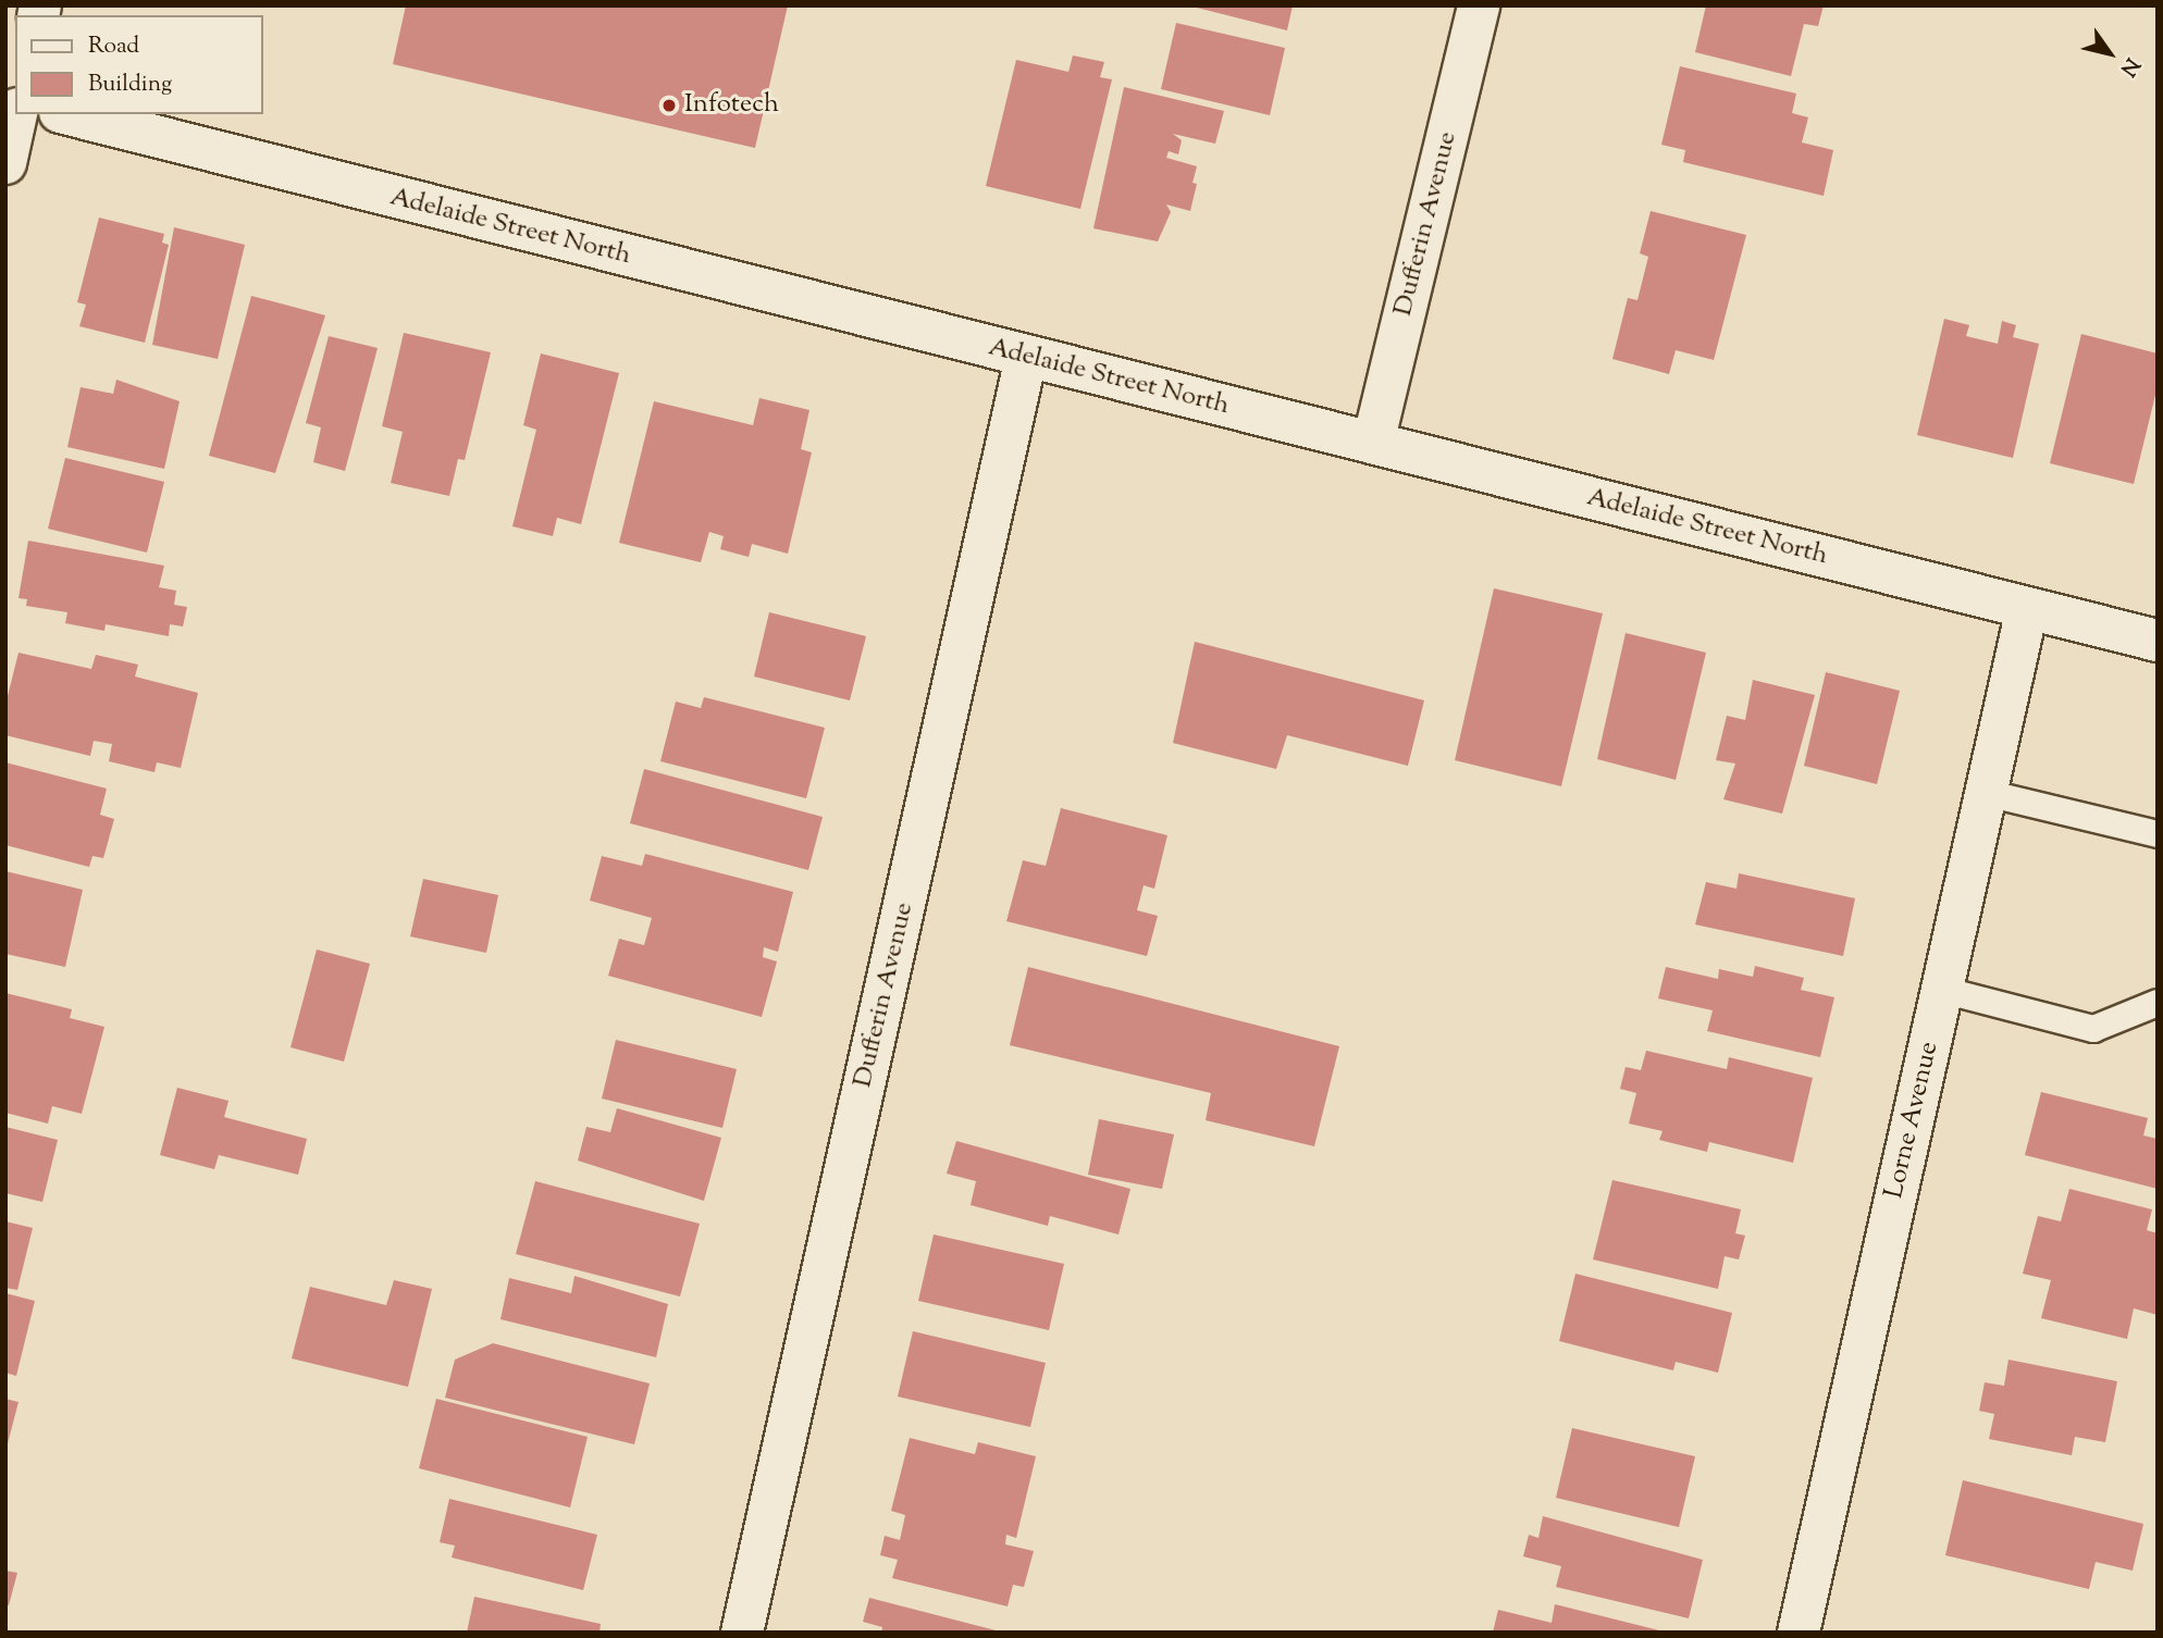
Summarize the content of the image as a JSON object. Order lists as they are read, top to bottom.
{
  "streets": {
    "street": ["Dufferin Avenue", "Adelaide Street North", "Lorne Avenue"]
  },
  "crossings": [
    ["Dufferin Avenue", "Adelaide Street North"],
    ["Adelaide Street North", "Lorne Avenue"]
  ],
  "places": ["Infotech"],
  "legend": ["Road", "Building"],
  "north": "bottom right"
}
